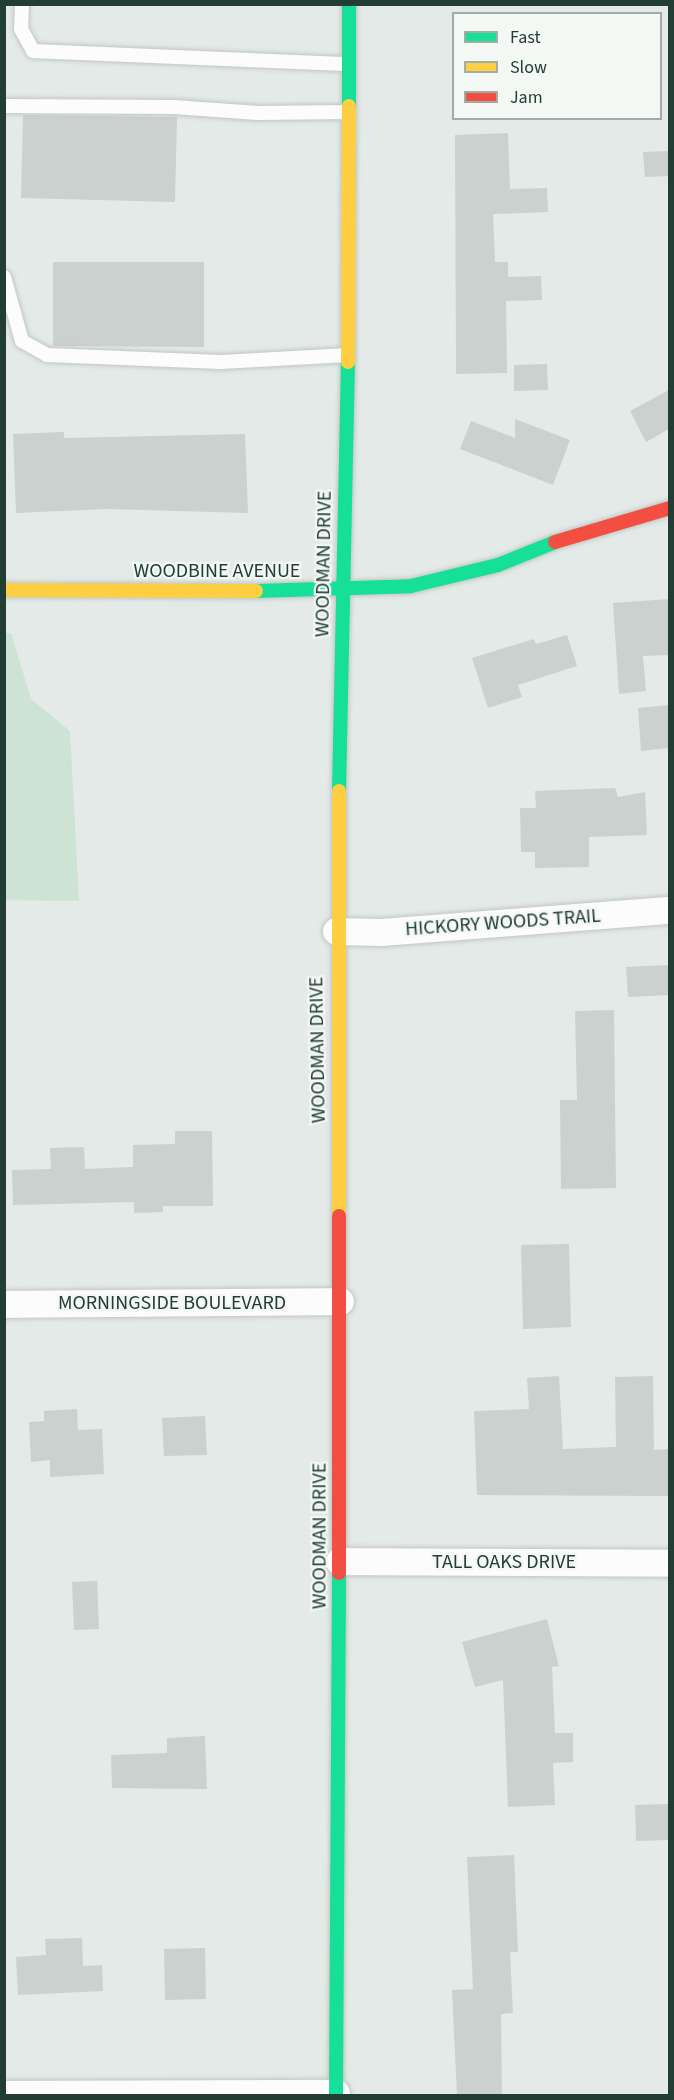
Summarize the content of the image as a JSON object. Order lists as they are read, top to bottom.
{
  "streets": {
    "main road": ["WOODMAN DRIVE", "WOODBINE AVENUE"],
    "street": ["HICKORY WOODS TRAIL", "MORNINGSIDE BOULEVARD", "TALL OAKS DRIVE"]
  },
  "crossings": [
    ["WOODMAN DRIVE", "WOODBINE AVENUE"],
    ["WOODMAN DRIVE", "HICKORY WOODS TRAIL"],
    ["WOODMAN DRIVE", "MORNINGSIDE BOULEVARD"],
    ["WOODMAN DRIVE", "TALL OAKS DRIVE"]
  ],
  "legend": ["Fast", "Slow", "Jam"]
}
